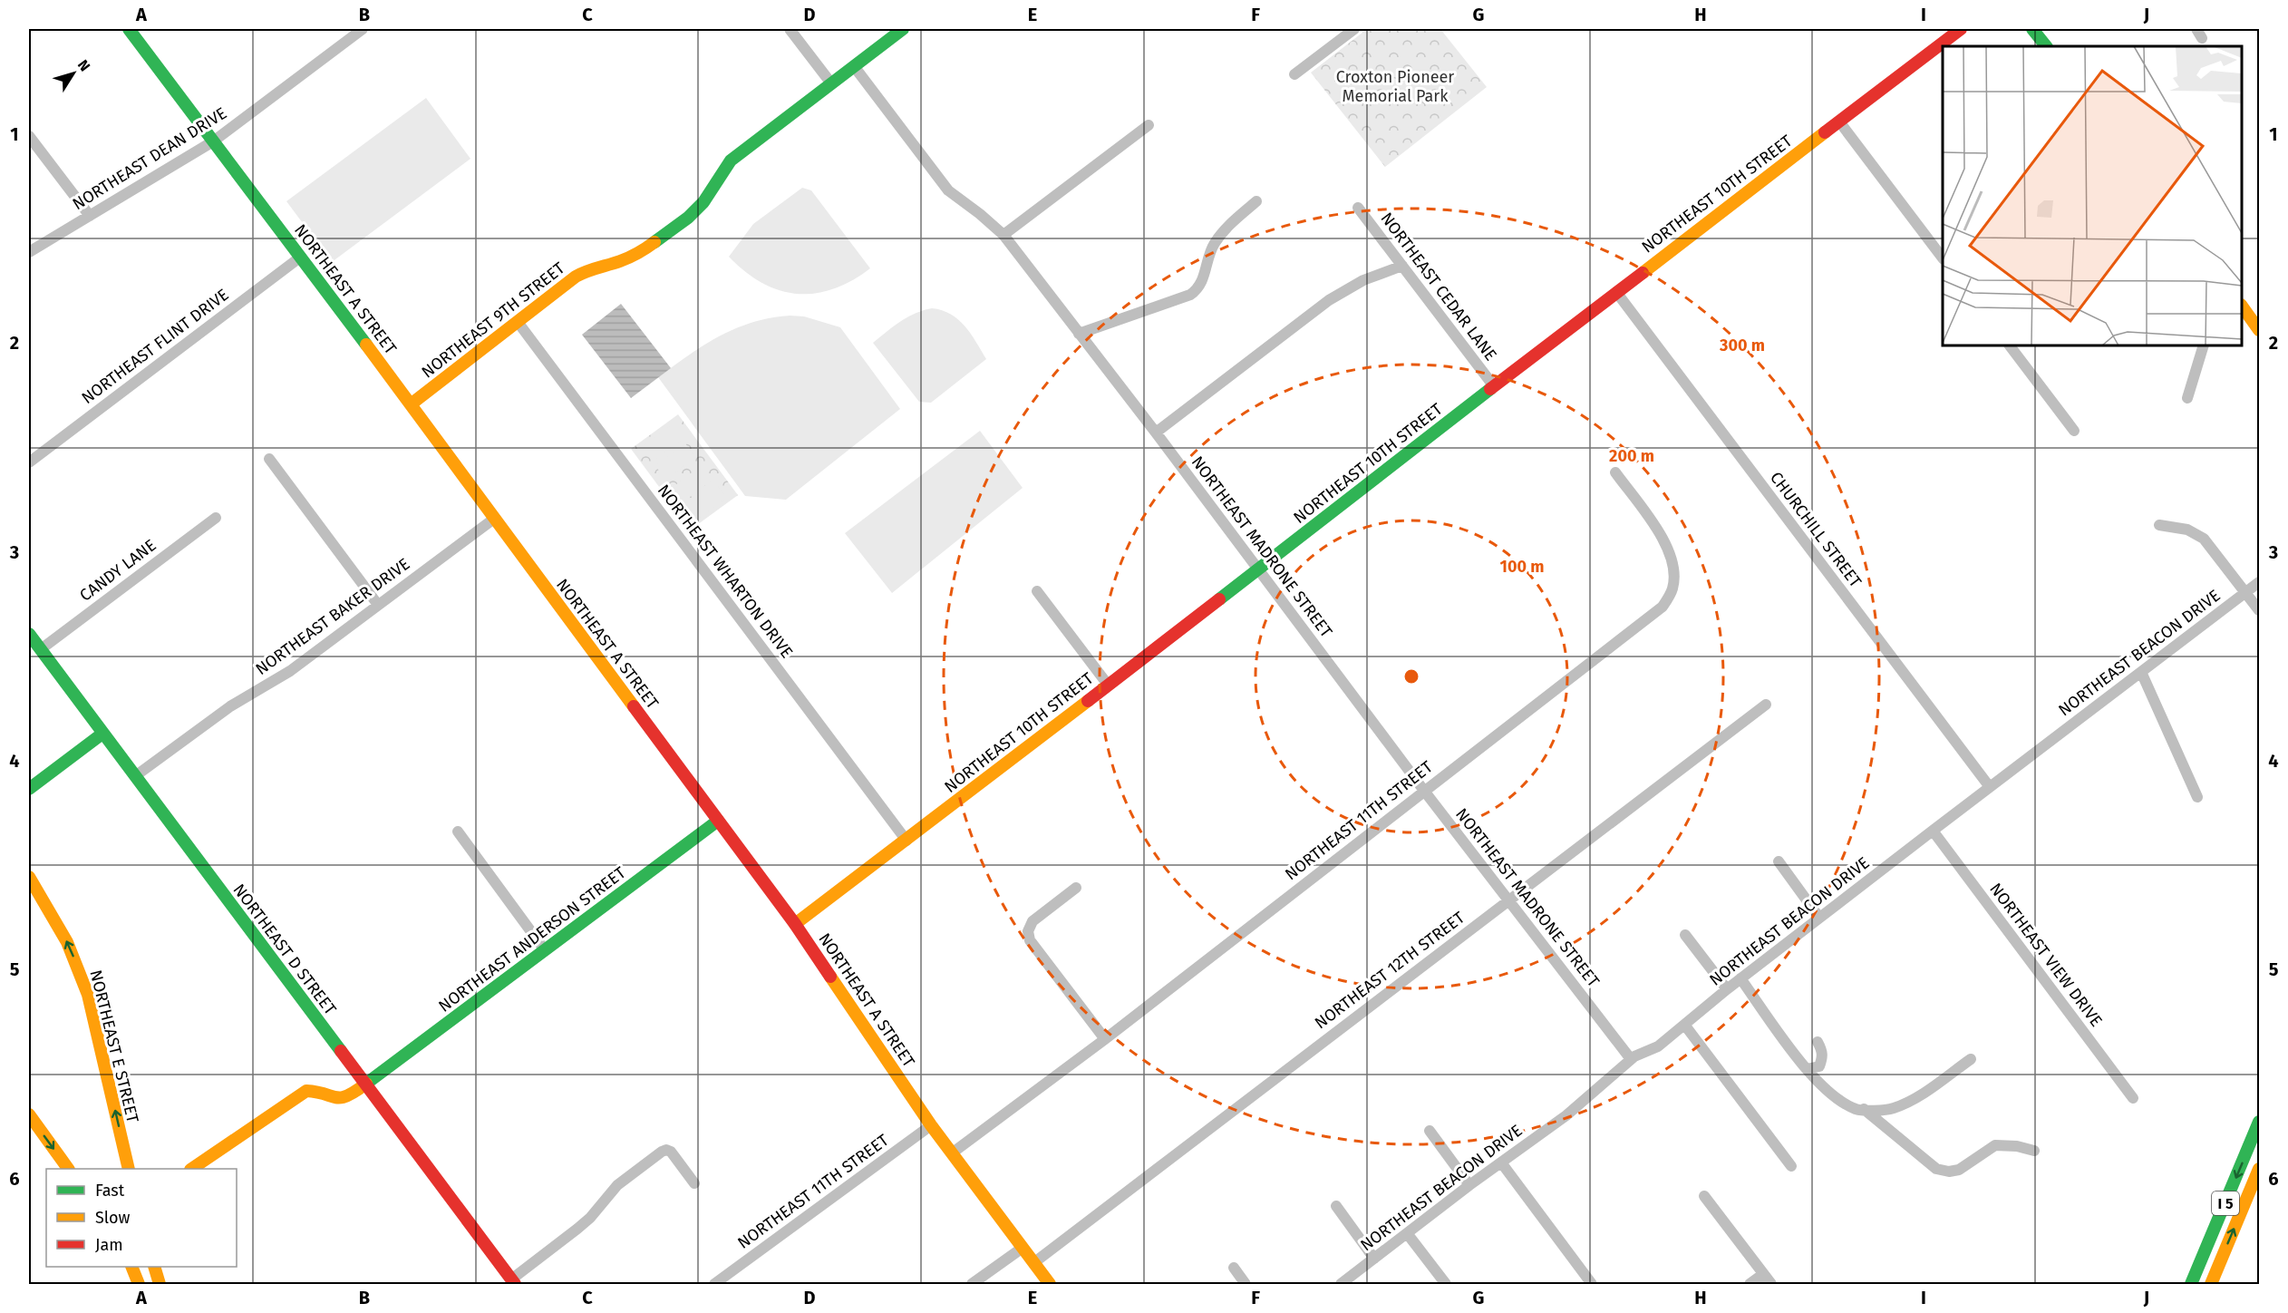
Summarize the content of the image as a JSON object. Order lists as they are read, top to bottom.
{
  "streets": {
    "main road": [
      "NORTHEAST 10TH STREET",
      "NORTHEAST A STREET",
      "NORTHEAST 9TH STREET",
      "NORTHEAST ANDERSON STREET",
      "NORTHEAST D STREET",
      "NORTHEAST E STREET",
      "I 5"
    ],
    "street": [
      "NORTHEAST DEAN DRIVE",
      "NORTHEAST CEDAR LANE",
      "NORTHEAST FLINT DRIVE",
      "CHURCHILL STREET",
      "NORTHEAST MADRONE STREET",
      "CANDY LANE",
      "NORTHEAST WHARTON DRIVE",
      "NORTHEAST BAKER DRIVE",
      "NORTHEAST BEACON DRIVE",
      "NORTHEAST 11TH STREET",
      "NORTHEAST VIEW DRIVE",
      "NORTHEAST 12TH STREET"
    ]
  },
  "crossings": [
    ["NORTHEAST DEAN DRIVE", "NORTHEAST A STREET"],
    ["NORTHEAST 10TH STREET", "NORTHEAST CEDAR LANE"],
    ["NORTHEAST 10TH STREET", "NORTHEAST A STREET"],
    ["NORTHEAST 10TH STREET", "CHURCHILL STREET"],
    ["NORTHEAST 10TH STREET", "NORTHEAST MADRONE STREET"],
    ["NORTHEAST 10TH STREET", "NORTHEAST WHARTON DRIVE"],
    ["NORTHEAST A STREET", "NORTHEAST 9TH STREET"],
    ["NORTHEAST A STREET", "NORTHEAST FLINT DRIVE"],
    ["NORTHEAST A STREET", "NORTHEAST BAKER DRIVE"],
    ["NORTHEAST A STREET", "NORTHEAST 11TH STREET"],
    ["NORTHEAST A STREET", "NORTHEAST ANDERSON STREET"],
    ["NORTHEAST A STREET", "NORTHEAST 12TH STREET"],
    ["NORTHEAST 9TH STREET", "NORTHEAST MADRONE STREET"],
    ["NORTHEAST 9TH STREET", "NORTHEAST WHARTON DRIVE"],
    ["CHURCHILL STREET", "NORTHEAST BEACON DRIVE"],
    ["NORTHEAST MADRONE STREET", "NORTHEAST BEACON DRIVE"],
    ["NORTHEAST MADRONE STREET", "NORTHEAST 11TH STREET"],
    ["NORTHEAST MADRONE STREET", "NORTHEAST 12TH STREET"],
    ["CANDY LANE", "NORTHEAST D STREET"],
    ["NORTHEAST BAKER DRIVE", "NORTHEAST D STREET"],
    ["NORTHEAST BEACON DRIVE", "NORTHEAST VIEW DRIVE"],
    ["NORTHEAST ANDERSON STREET", "NORTHEAST D STREET"]
  ],
  "one_way": ["NORTHEAST E STREET"],
  "parks": ["Croxton Pioneer Memorial Park"],
  "legend": ["Fast", "Slow", "Jam"],
  "north": "top right",
  "grid": {
    "columns": [
      "A",
      "B",
      "C",
      "D",
      "E",
      "F",
      "G",
      "H",
      "I",
      "J"
    ],
    "rows": [
      "1",
      "2",
      "3",
      "4",
      "5",
      "6"
    ]
  },
  "rings": ["300 m", "200 m", "100 m"]
}
